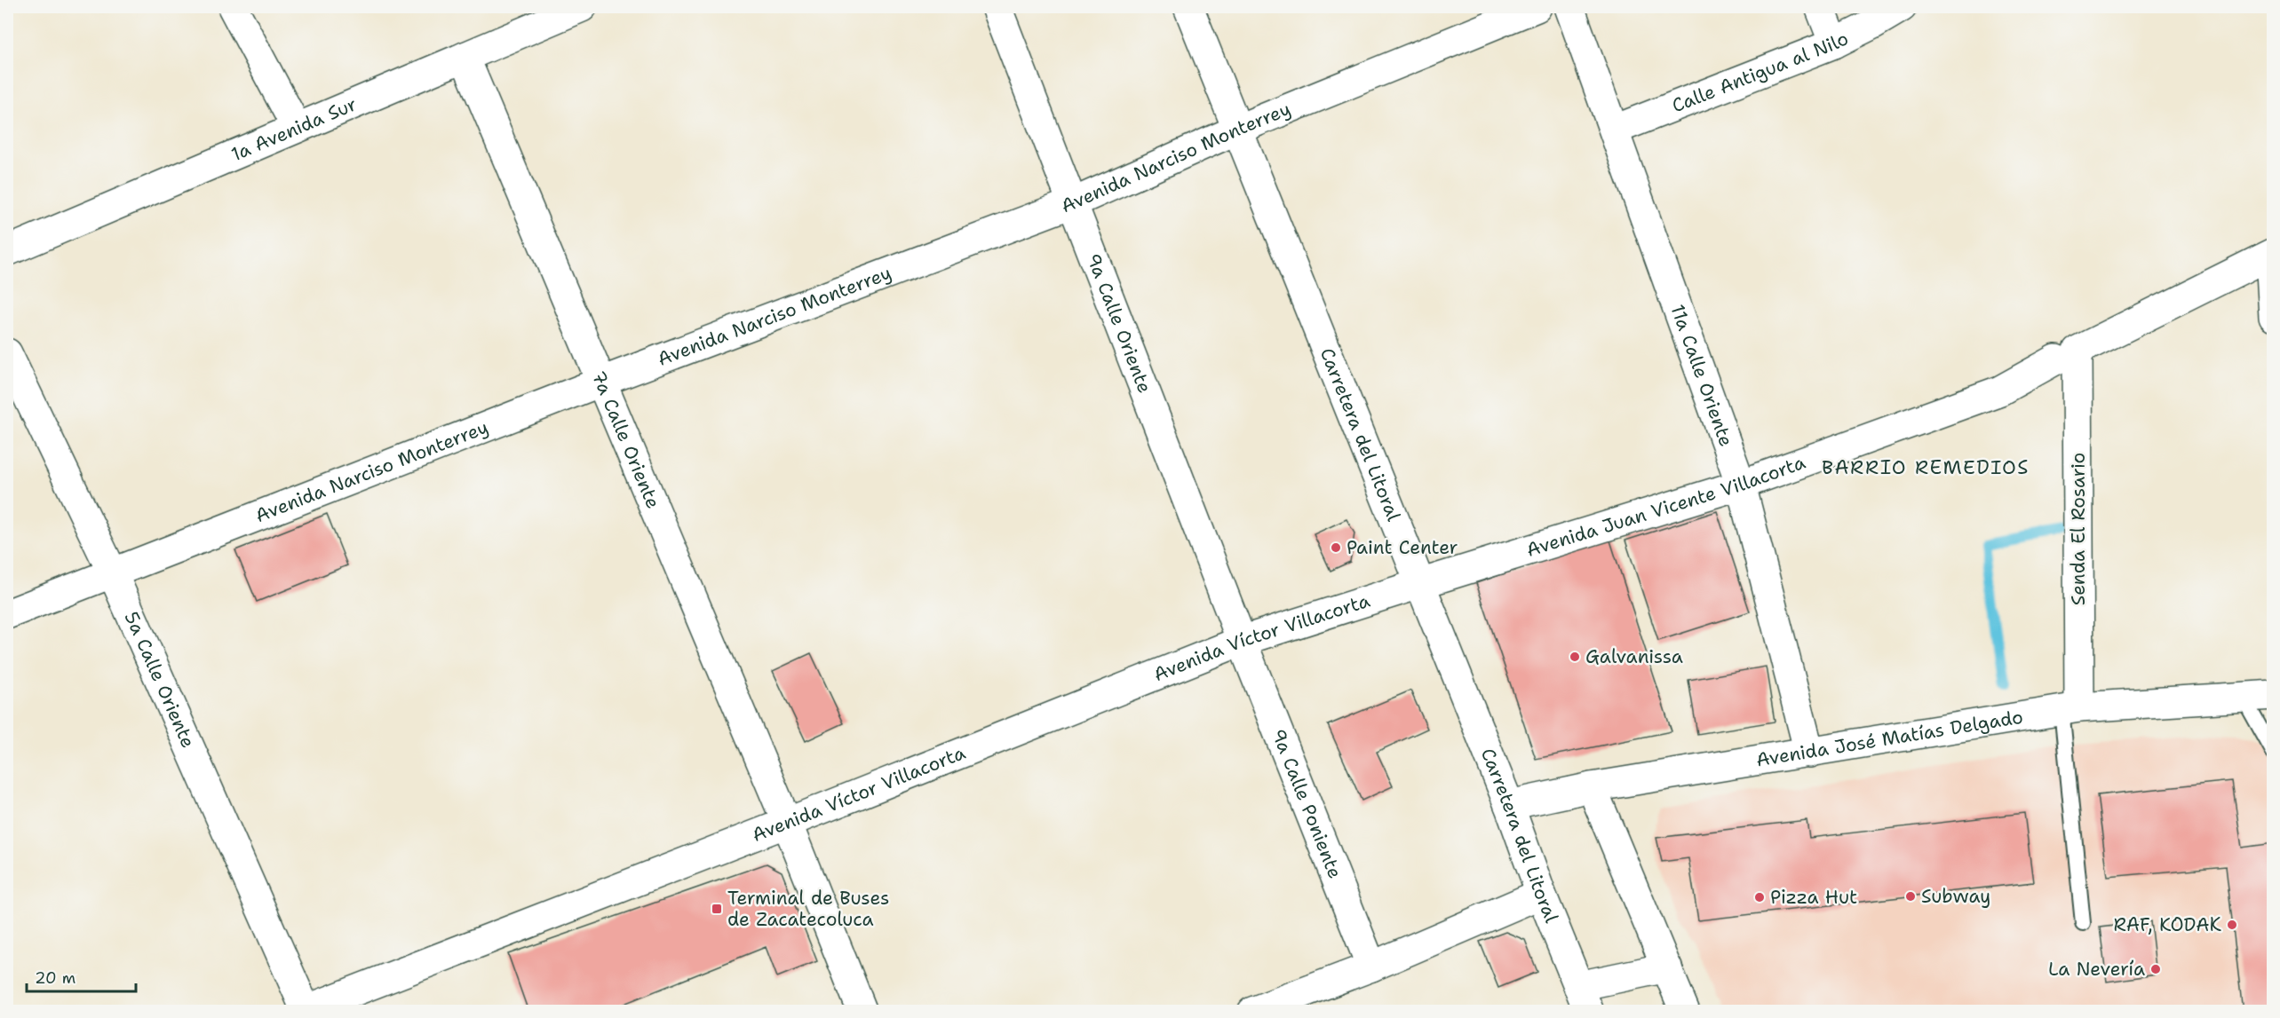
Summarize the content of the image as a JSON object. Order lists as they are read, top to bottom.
{
  "streets": {
    "street": [
      "Calle Antigua al Nilo",
      "1a Avenida Sur",
      "Avenida Narciso Monterrey",
      "9a Calle Oriente",
      "11a Calle Oriente",
      "Carretera del Litoral",
      "7a Calle Oriente",
      "Avenida Juan Vicente Villacorta",
      "Senda El Rosario",
      "Avenida Víctor Villacorta",
      "5a Calle Oriente",
      "Avenida José Matías Delgado",
      "9a Calle Poniente"
    ]
  },
  "crossings": [
    ["Calle Antigua al Nilo", "11a Calle Oriente"],
    ["1a Avenida Sur", "7a Calle Oriente"],
    ["Avenida Narciso Monterrey", "9a Calle Oriente"],
    ["Avenida Narciso Monterrey", "Carretera del Litoral"],
    ["Avenida Narciso Monterrey", "7a Calle Oriente"],
    ["Avenida Narciso Monterrey", "5a Calle Oriente"],
    ["9a Calle Oriente", "Avenida Víctor Villacorta"],
    ["9a Calle Oriente", "9a Calle Poniente"],
    ["11a Calle Oriente", "Avenida Juan Vicente Villacorta"],
    ["11a Calle Oriente", "Avenida José Matías Delgado"],
    ["Carretera del Litoral", "Avenida Juan Vicente Villacorta"],
    ["Carretera del Litoral", "Avenida Víctor Villacorta"],
    ["Carretera del Litoral", "Avenida José Matías Delgado"],
    ["7a Calle Oriente", "Avenida Víctor Villacorta"],
    ["Avenida Juan Vicente Villacorta", "Senda El Rosario"],
    ["Avenida Juan Vicente Villacorta", "Avenida Víctor Villacorta"],
    ["Senda El Rosario", "Avenida José Matías Delgado"],
    ["Avenida Víctor Villacorta", "5a Calle Oriente"],
    ["Avenida Víctor Villacorta", "9a Calle Poniente"]
  ],
  "districts": ["BARRIO REMEDIOS"],
  "places": {
    "other": [
      "Paint Center",
      "Galvanissa",
      "Subway",
      "Pizza Hut",
      "RAF, KODAK",
      "La Nevería"
    ],
    "transit": ["Terminal de Buses de Zacatecoluca"]
  },
  "scale_bar": "20 m"
}
